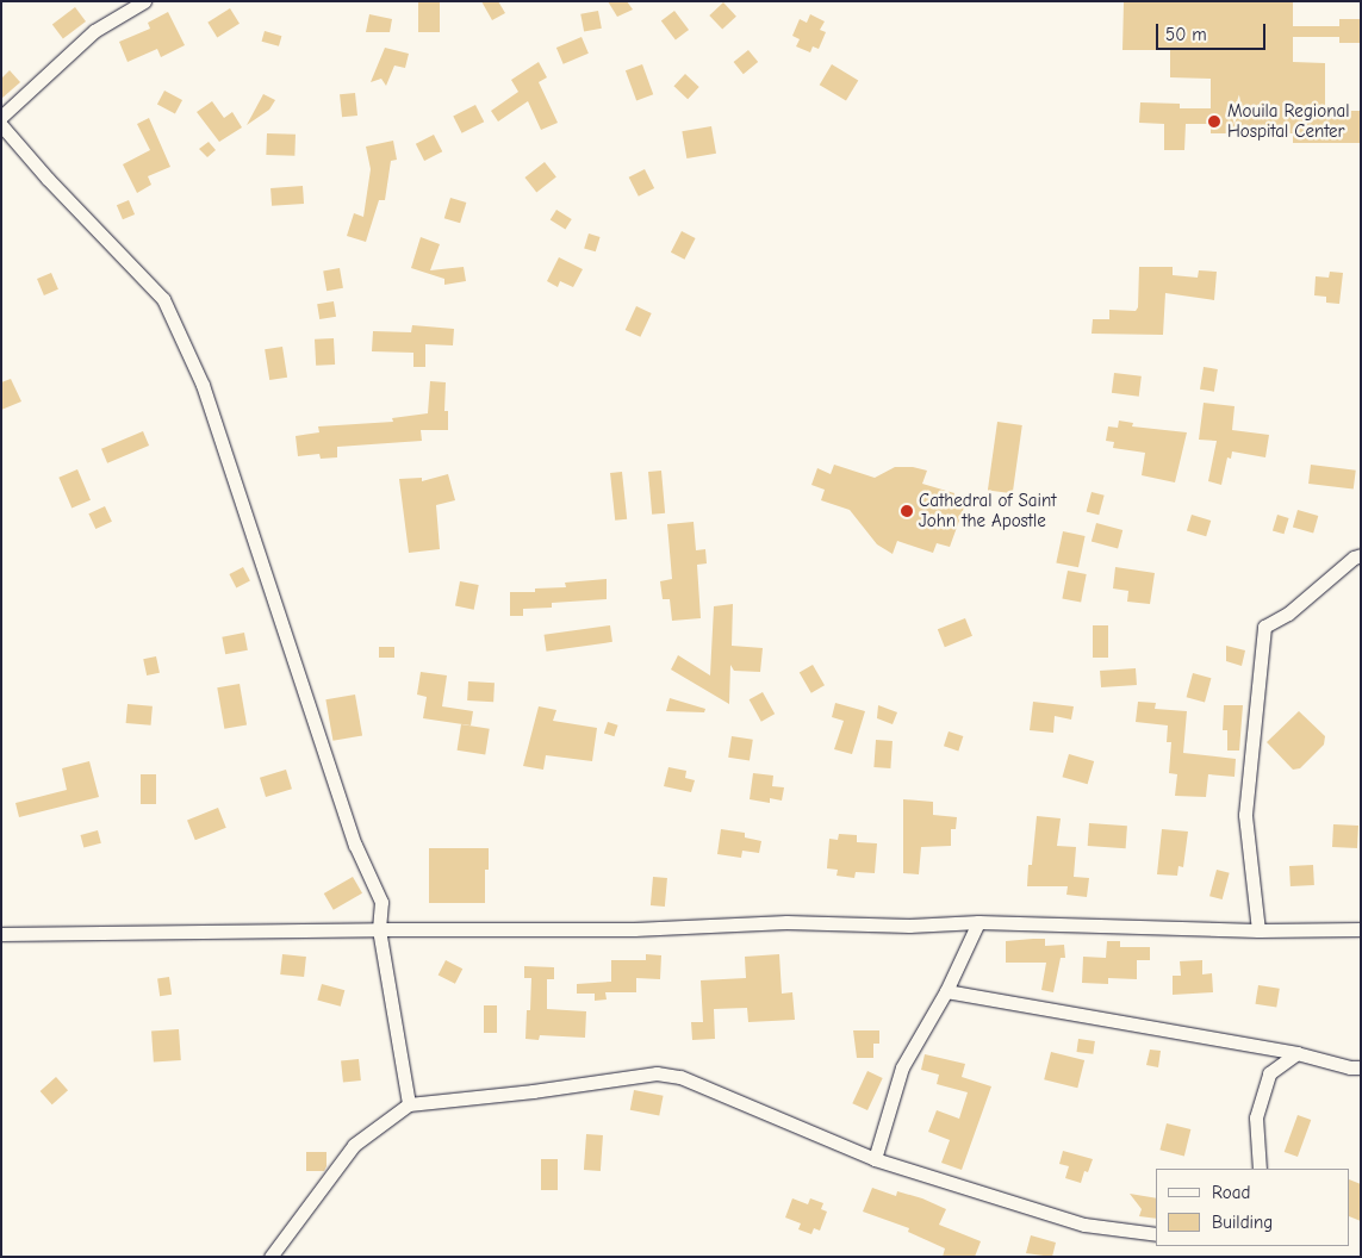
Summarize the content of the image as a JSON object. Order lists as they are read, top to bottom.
{
  "places": ["Mouila Regional Hospital Center", "Cathedral of Saint John the Apostle"],
  "legend": ["Road", "Building"],
  "scale_bar": "50 m"
}
